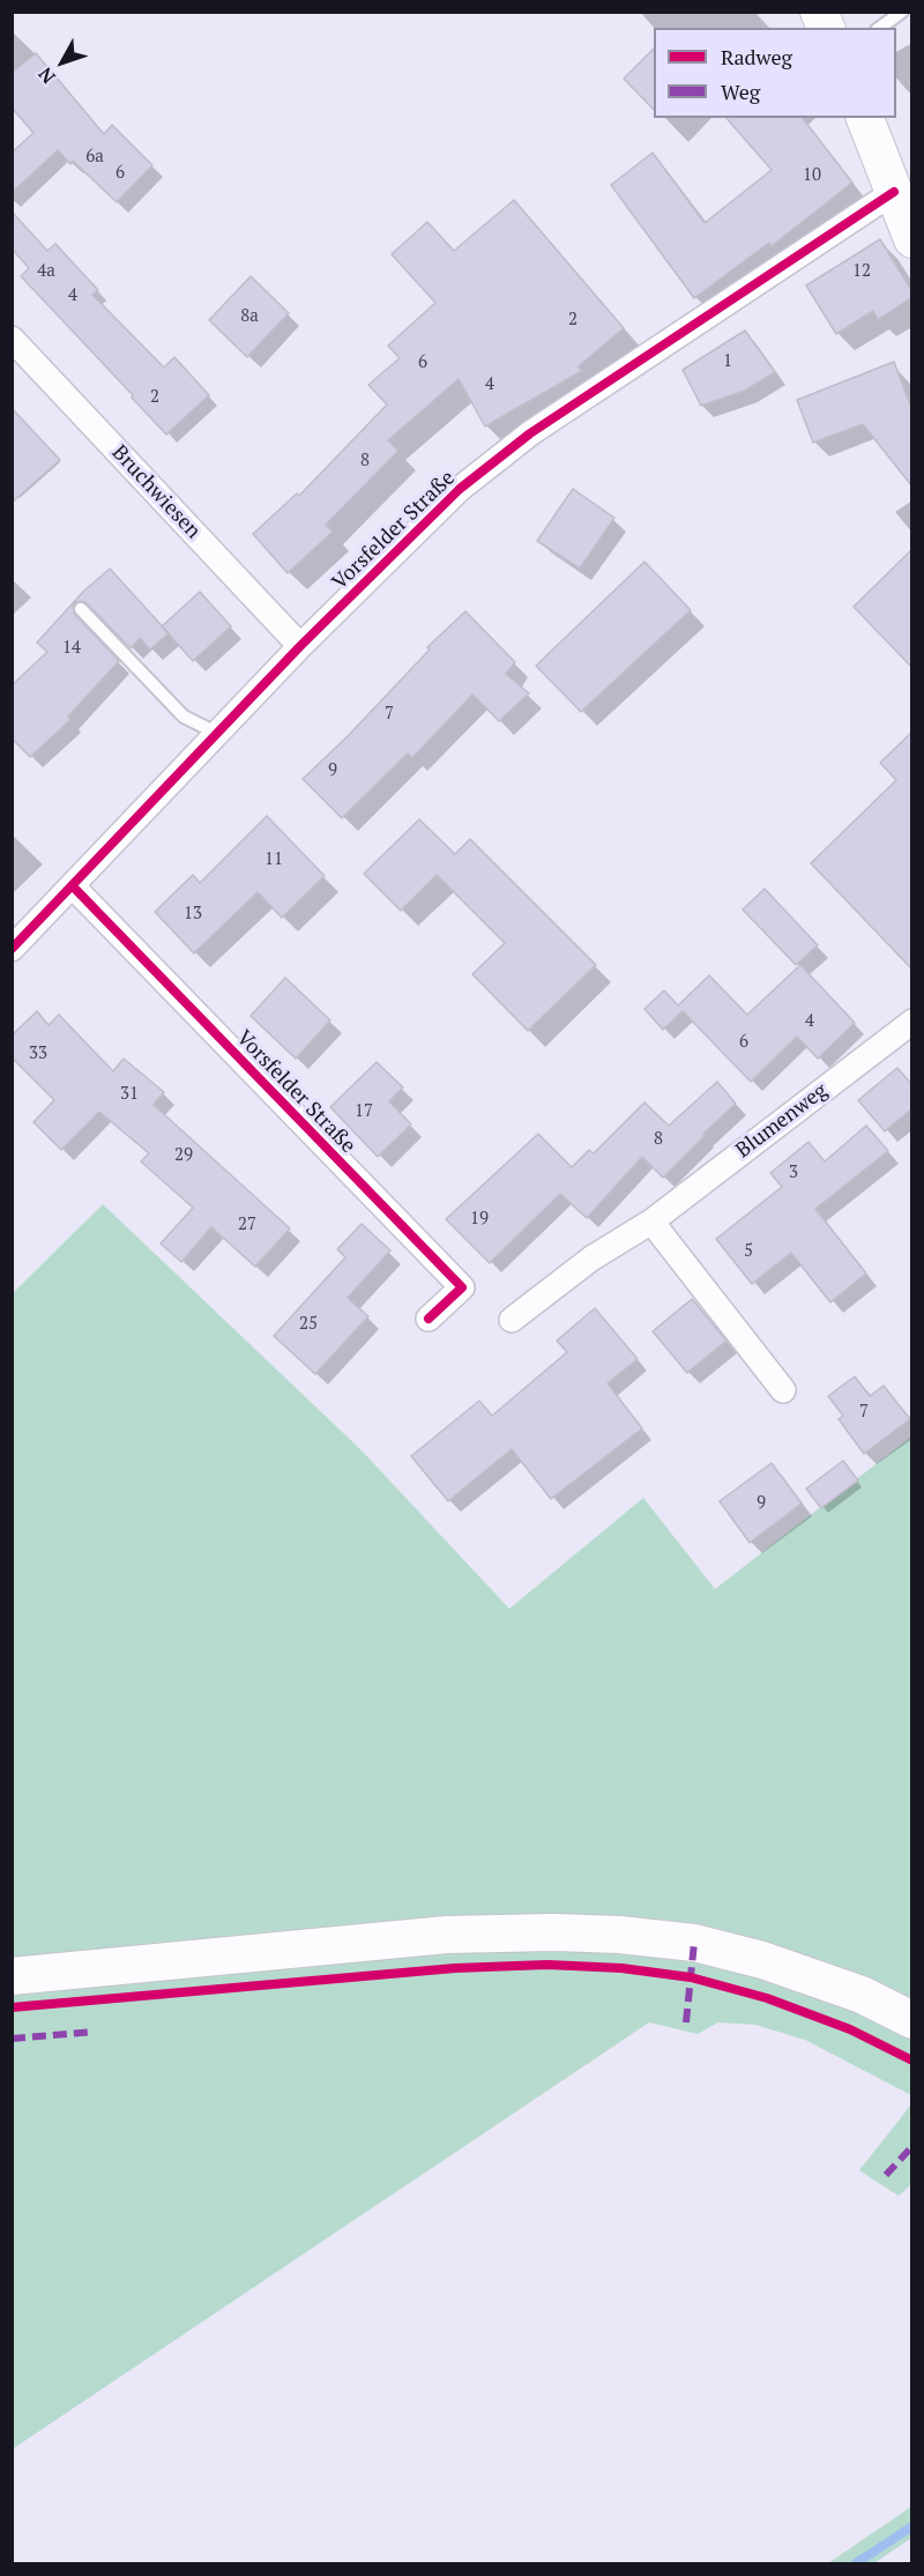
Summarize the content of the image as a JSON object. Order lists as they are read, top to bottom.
{
  "streets": {
    "street": ["Bruchwiesen", "Vorsfelder Straße", "Blumenweg"]
  },
  "crossings": [
    ["Bruchwiesen", "Vorsfelder Straße"]
  ],
  "house_numbers": [
    "6a",
    "6",
    "10",
    "4a",
    "12",
    "4",
    "8a",
    "2",
    "1",
    "6",
    "4",
    "2",
    "8",
    "14",
    "7",
    "9",
    "11",
    "13",
    "4",
    "6",
    "33",
    "31",
    "17",
    "8",
    "29",
    "3",
    "19",
    "27",
    "5",
    "25",
    "7",
    "9"
  ],
  "legend": ["Radweg", "Weg"],
  "north": "bottom left"
}
